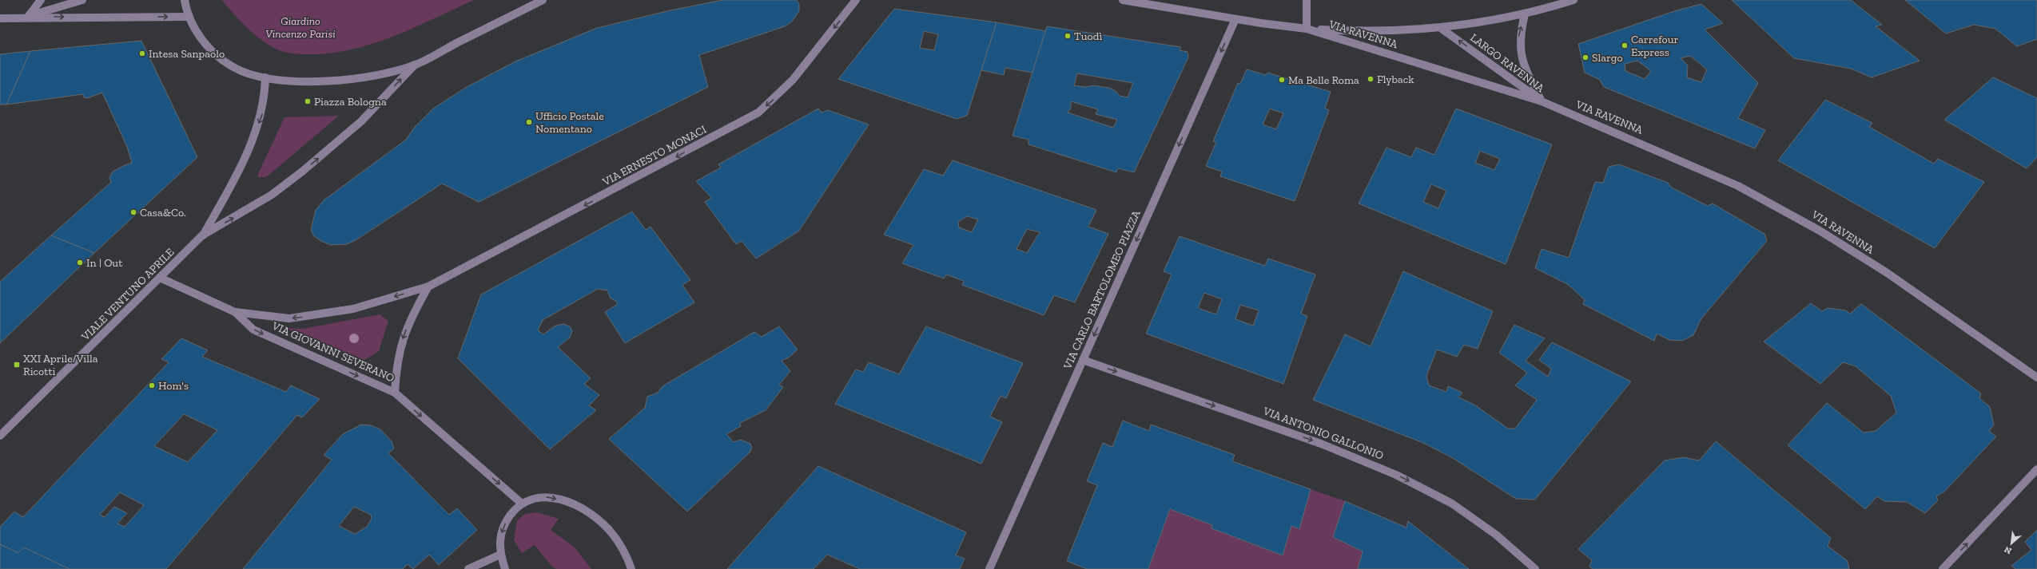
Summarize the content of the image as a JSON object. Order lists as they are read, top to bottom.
{
  "streets": {
    "street": [
      "VIA RAVENNA",
      "LARGO RAVENNA",
      "VIA ERNESTO MONACI",
      "VIA CARLO BARTOLOMEO PIAZZA",
      "VIALE VENTUNO APRILE",
      "VIA GIOVANNI SEVERANO",
      "VIA ANTONIO GALLONIO"
    ]
  },
  "crossings": [
    ["VIA RAVENNA", "LARGO RAVENNA"],
    ["VIA RAVENNA", "VIA CARLO BARTOLOMEO PIAZZA"],
    ["VIA ERNESTO MONACI", "VIALE VENTUNO APRILE"],
    ["VIA ERNESTO MONACI", "VIA GIOVANNI SEVERANO"],
    ["VIA CARLO BARTOLOMEO PIAZZA", "VIA ANTONIO GALLONIO"]
  ],
  "one_way": [
    "LARGO RAVENNA",
    "VIA ERNESTO MONACI",
    "VIA CARLO BARTOLOMEO PIAZZA",
    "VIA GIOVANNI SEVERANO",
    "VIA ANTONIO GALLONIO"
  ],
  "parks": ["Giardino Vincenzo Parisi"],
  "places": {
    "other": [
      "Tuodì",
      "Carrefour Express",
      "Intesa Sanpaolo",
      "Slargo",
      "Flyback",
      "Ma Belle Roma",
      "Piazza Bologna",
      "Ufficio Postale Nomentano",
      "Casa&Co.",
      "In | Out",
      "Hom's"
    ],
    "transit": ["XXI Aprile/Villa Ricotti"]
  },
  "north": "bottom left"
}
